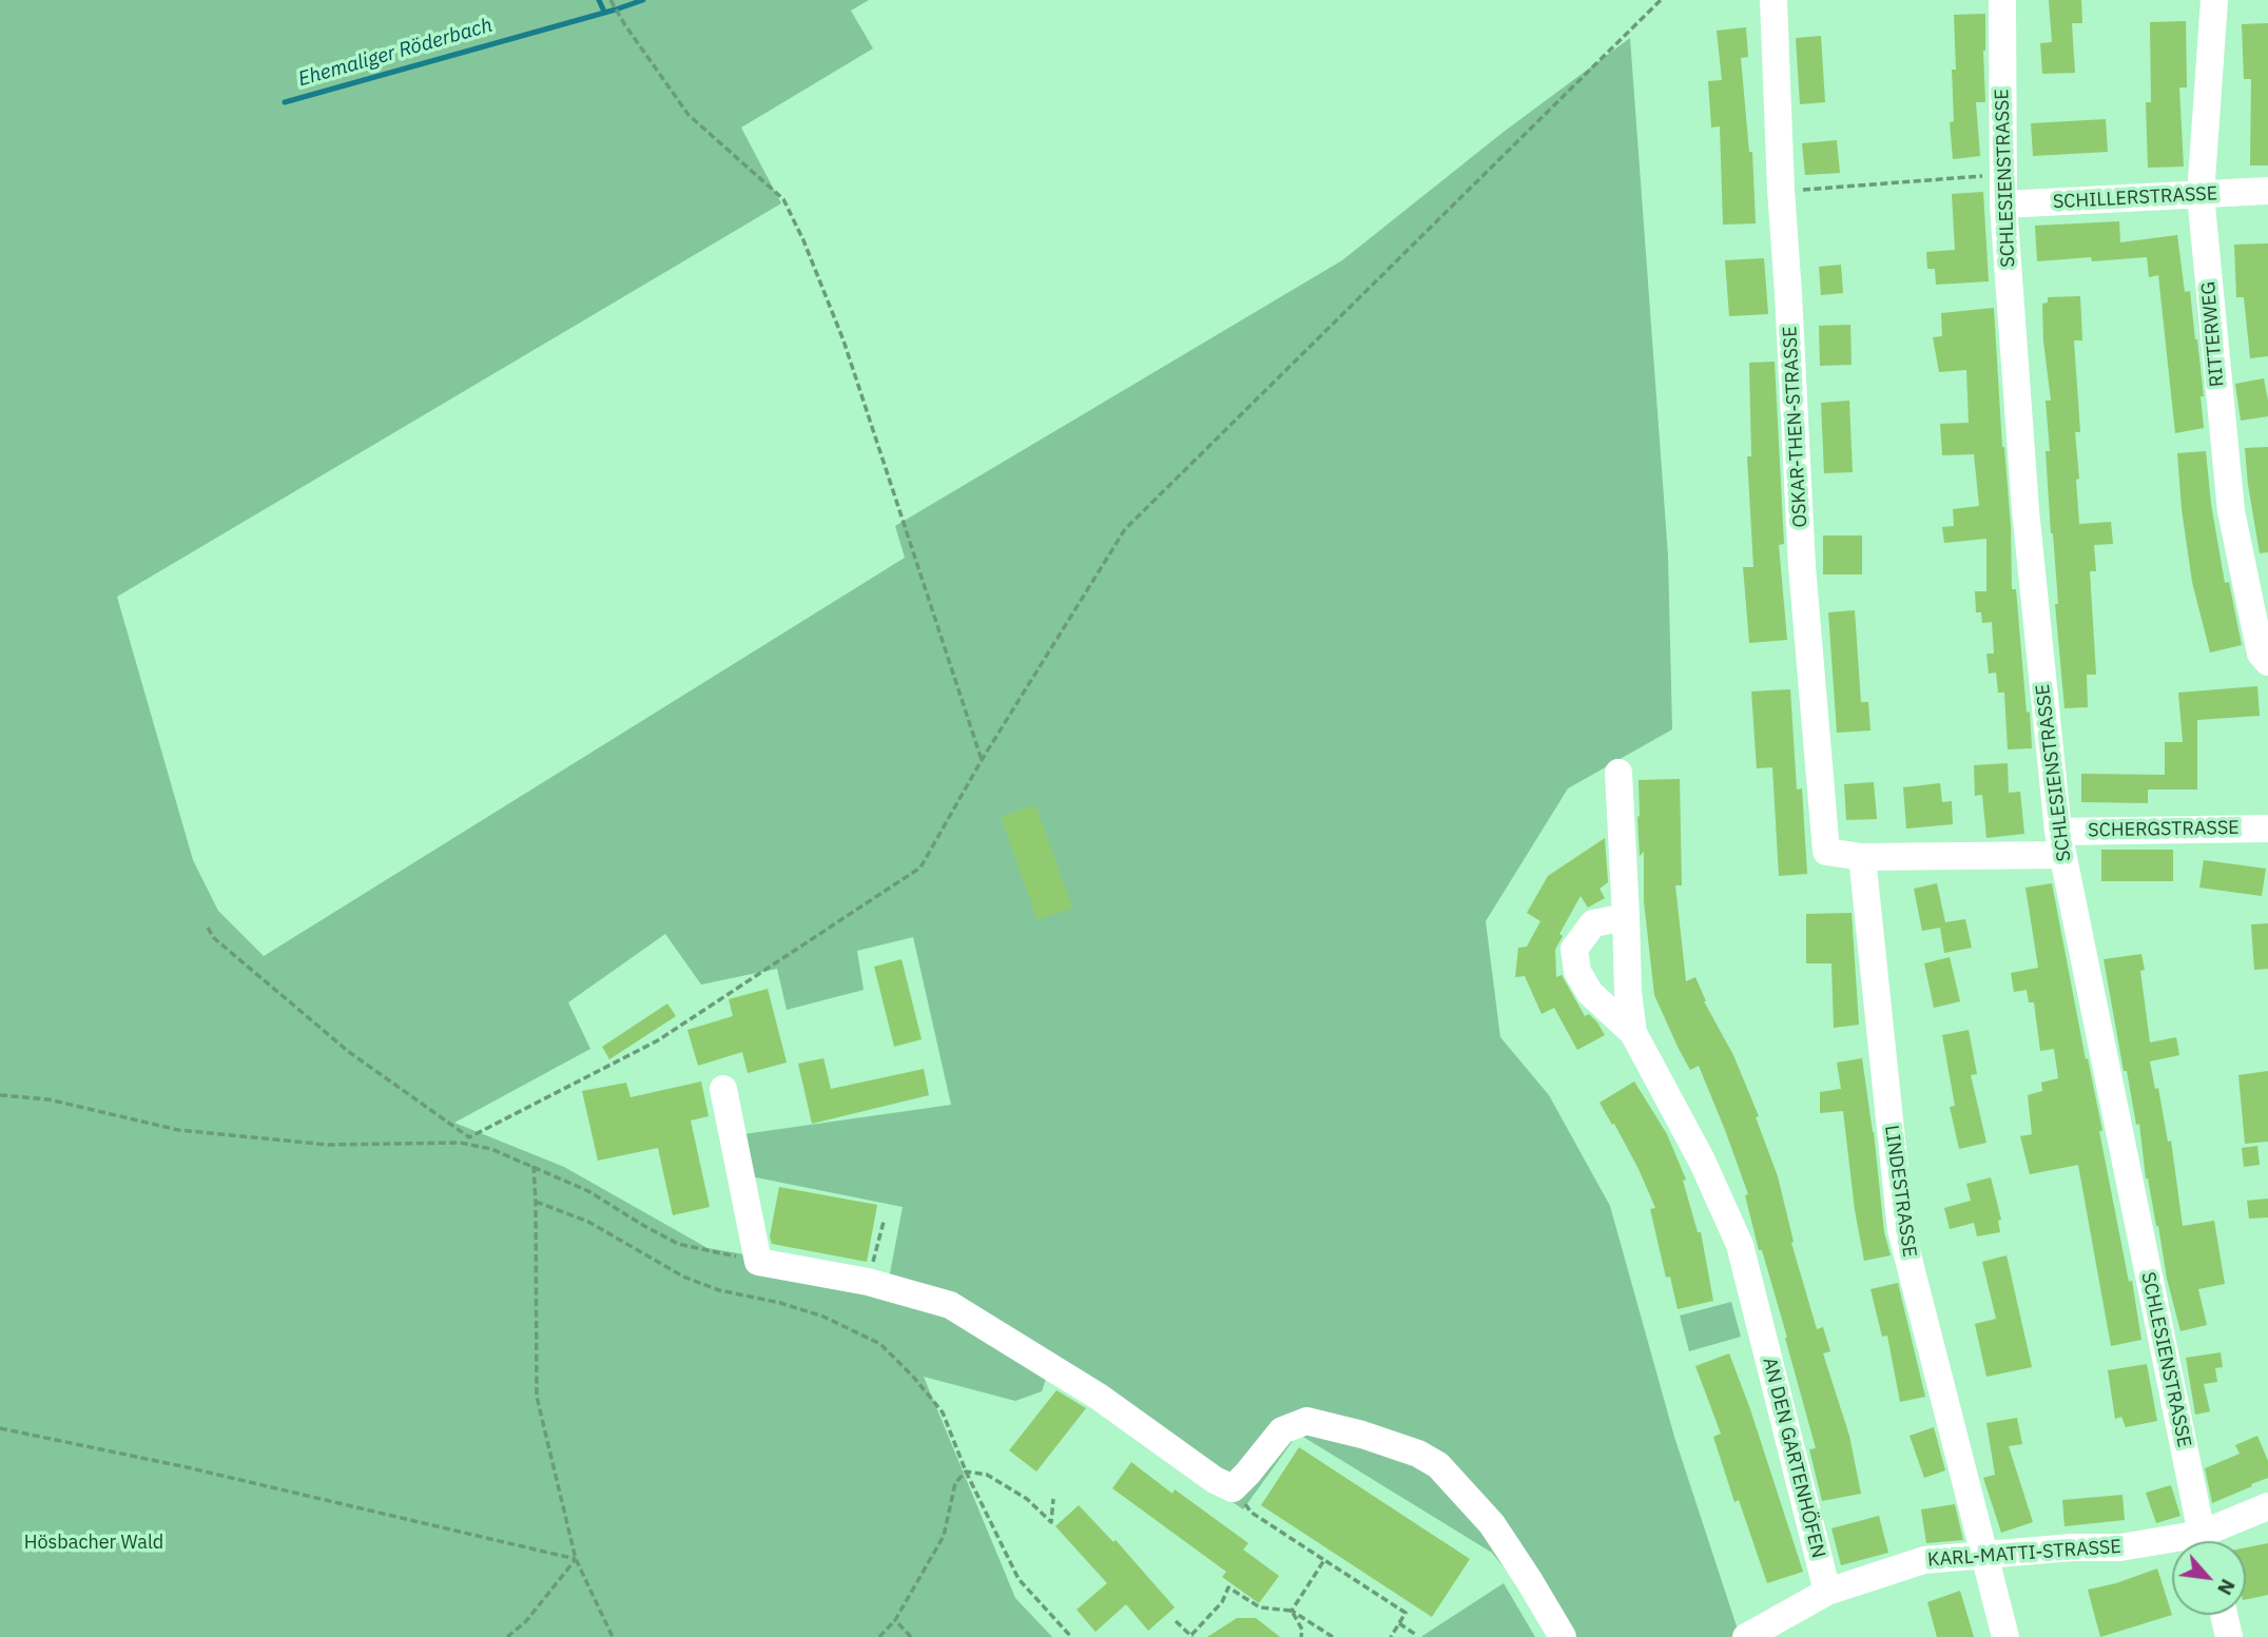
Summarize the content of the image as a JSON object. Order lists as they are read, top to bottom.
{
  "streets": {
    "street": [
      "SCHLESIENSTRASSE",
      "SCHILLERSTRASSE",
      "RITTERWEG",
      "OSKAR-THEN-STRASSE",
      "SCHERGSTRASSE",
      "LINDESTRASSE",
      "AN DEN GARTENHÖFEN",
      "KARL-MATTI-STRASSE"
    ]
  },
  "crossings": [
    ["SCHLESIENSTRASSE", "SCHILLERSTRASSE"],
    ["SCHLESIENSTRASSE", "SCHERGSTRASSE"],
    ["SCHLESIENSTRASSE", "KARL-MATTI-STRASSE"],
    ["SCHILLERSTRASSE", "RITTERWEG"],
    ["OSKAR-THEN-STRASSE", "SCHERGSTRASSE"],
    ["OSKAR-THEN-STRASSE", "LINDESTRASSE"],
    ["SCHERGSTRASSE", "LINDESTRASSE"],
    ["LINDESTRASSE", "KARL-MATTI-STRASSE"],
    ["AN DEN GARTENHÖFEN", "KARL-MATTI-STRASSE"]
  ],
  "water": ["Ehemaliger Röderbach"],
  "parks": ["Hösbacher Wald"],
  "north": "bottom right"
}
